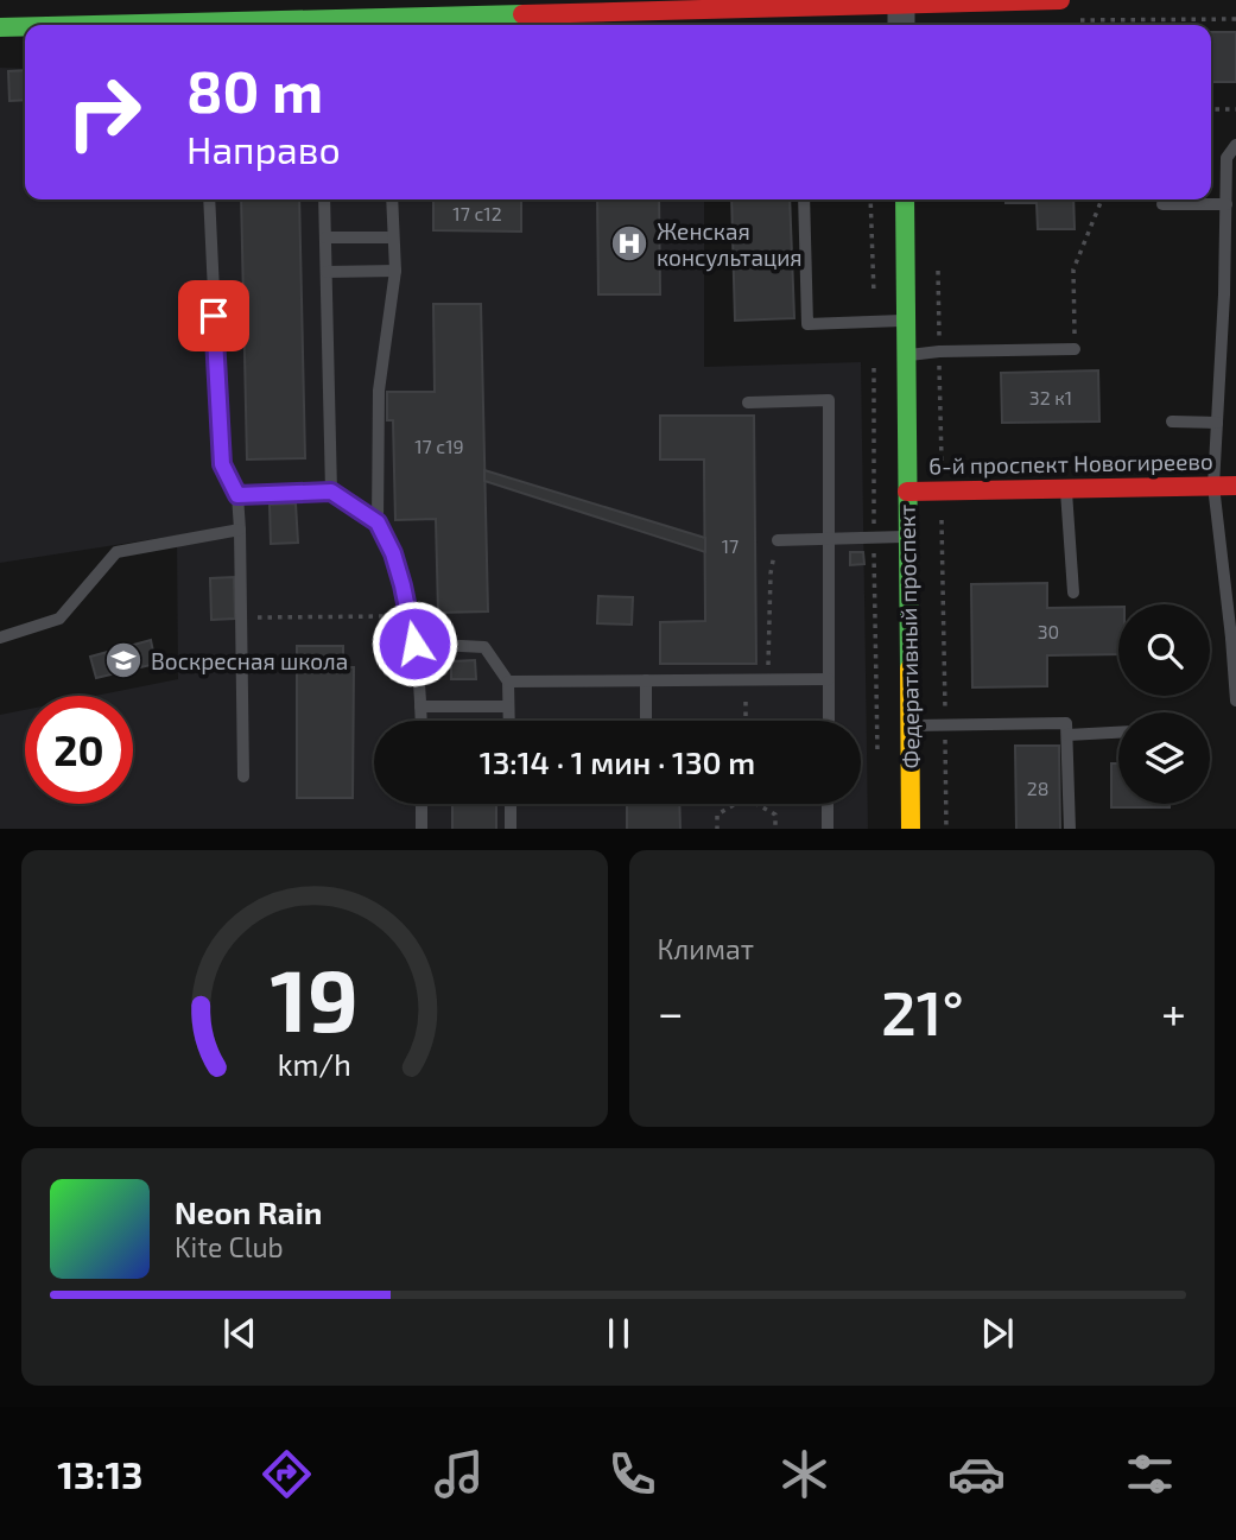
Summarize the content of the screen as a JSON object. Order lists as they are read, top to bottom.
{
  "streets": {
    "street": ["6-й проспект Новогиреево", "Федеративный проспект"]
  },
  "crossings": [
    ["6-й проспект Новогиреево", "Федеративный проспект"]
  ],
  "places": {
    "hospital": ["Женская консультация"],
    "school or university": ["Воскресная школа"]
  },
  "house_numbers": [
    "17 с12",
    "32 к1",
    "17 с19",
    "17",
    "30",
    "28"
  ],
  "page": {
    "turn": ["80 m", "Направо"],
    "limit": "20",
    "trip": "13:14 · 1 мин · 130 m",
    "tile": "Климат",
    "heat": ["−", "21°", "+"],
    "song": ["Neon Rain", "Kite Club"],
    "tabs": "13:13",
    "gauge": ["19", "km/h"]
  }
}
